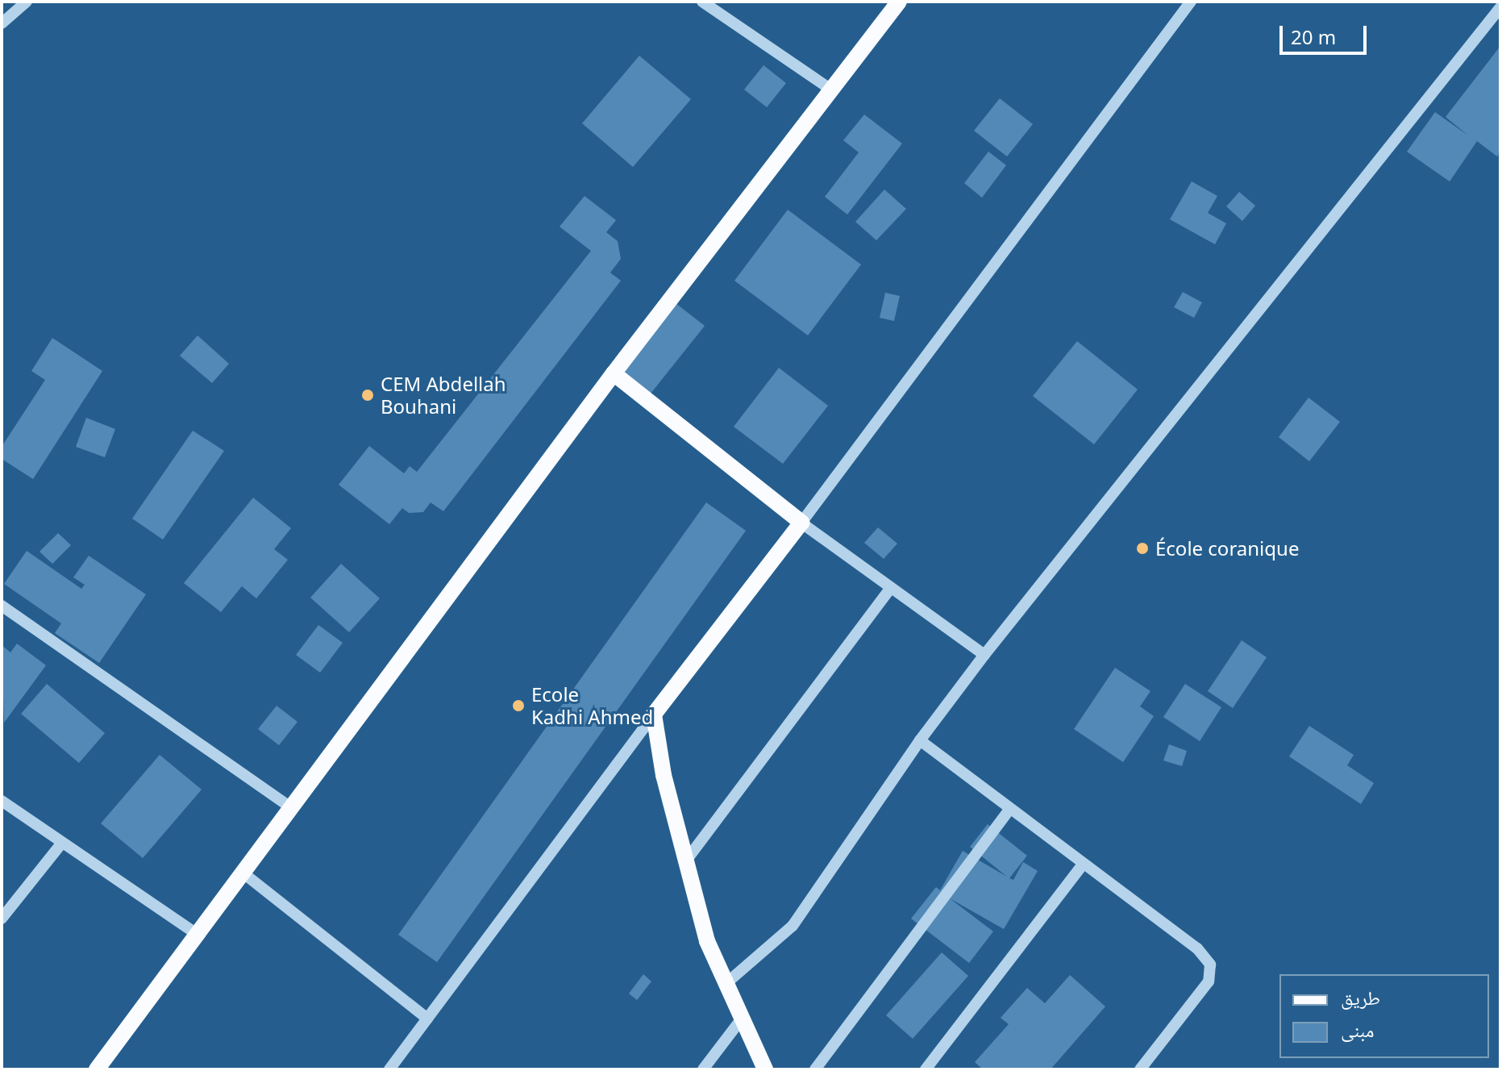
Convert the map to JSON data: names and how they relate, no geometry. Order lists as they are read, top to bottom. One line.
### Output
{"places":["CEM Abdellah Bouhani","École coranique","Ecole Kadhi Ahmed"],"legend":["طريق","مبنى"],"scale_bar":"20 m"}
